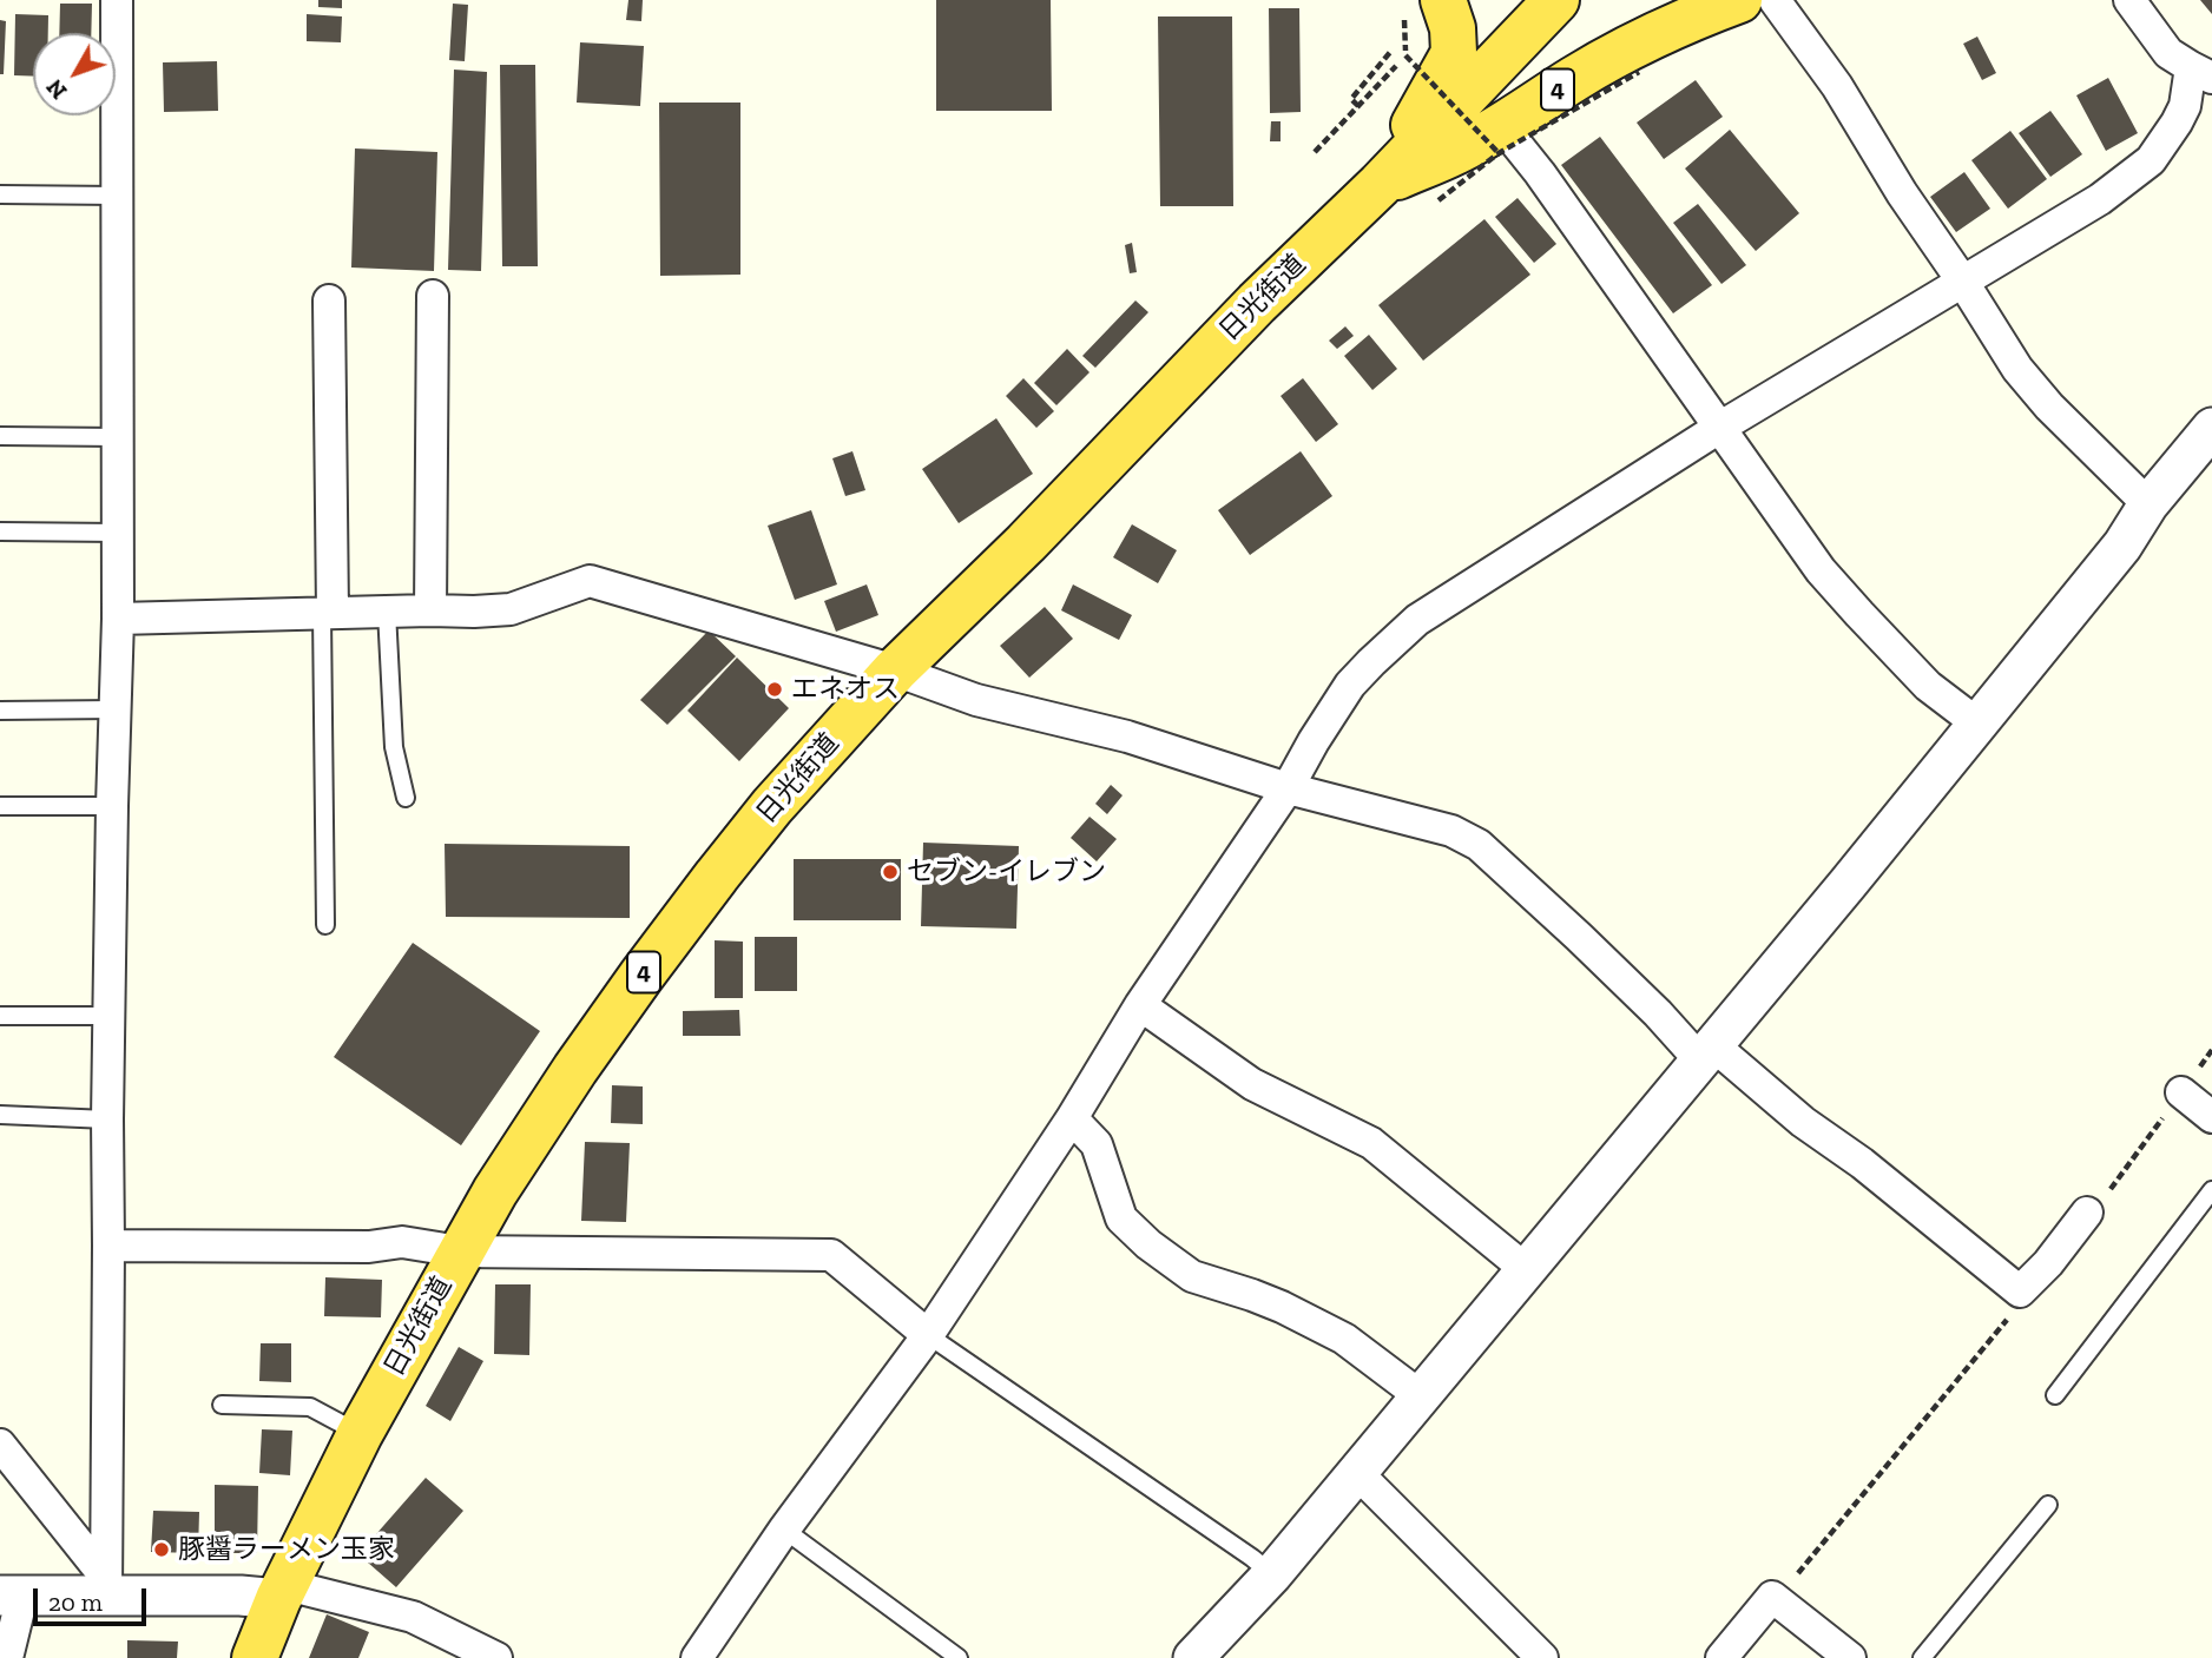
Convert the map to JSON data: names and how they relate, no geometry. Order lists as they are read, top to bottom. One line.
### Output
{"streets":{"highway":["4","日光街道"]},"crossings":[["4","日光街道"]],"places":["エネオス","セブン-イレブン","豚醤ラーメン玉家"],"scale_bar":"20 m","north":"bottom left"}
